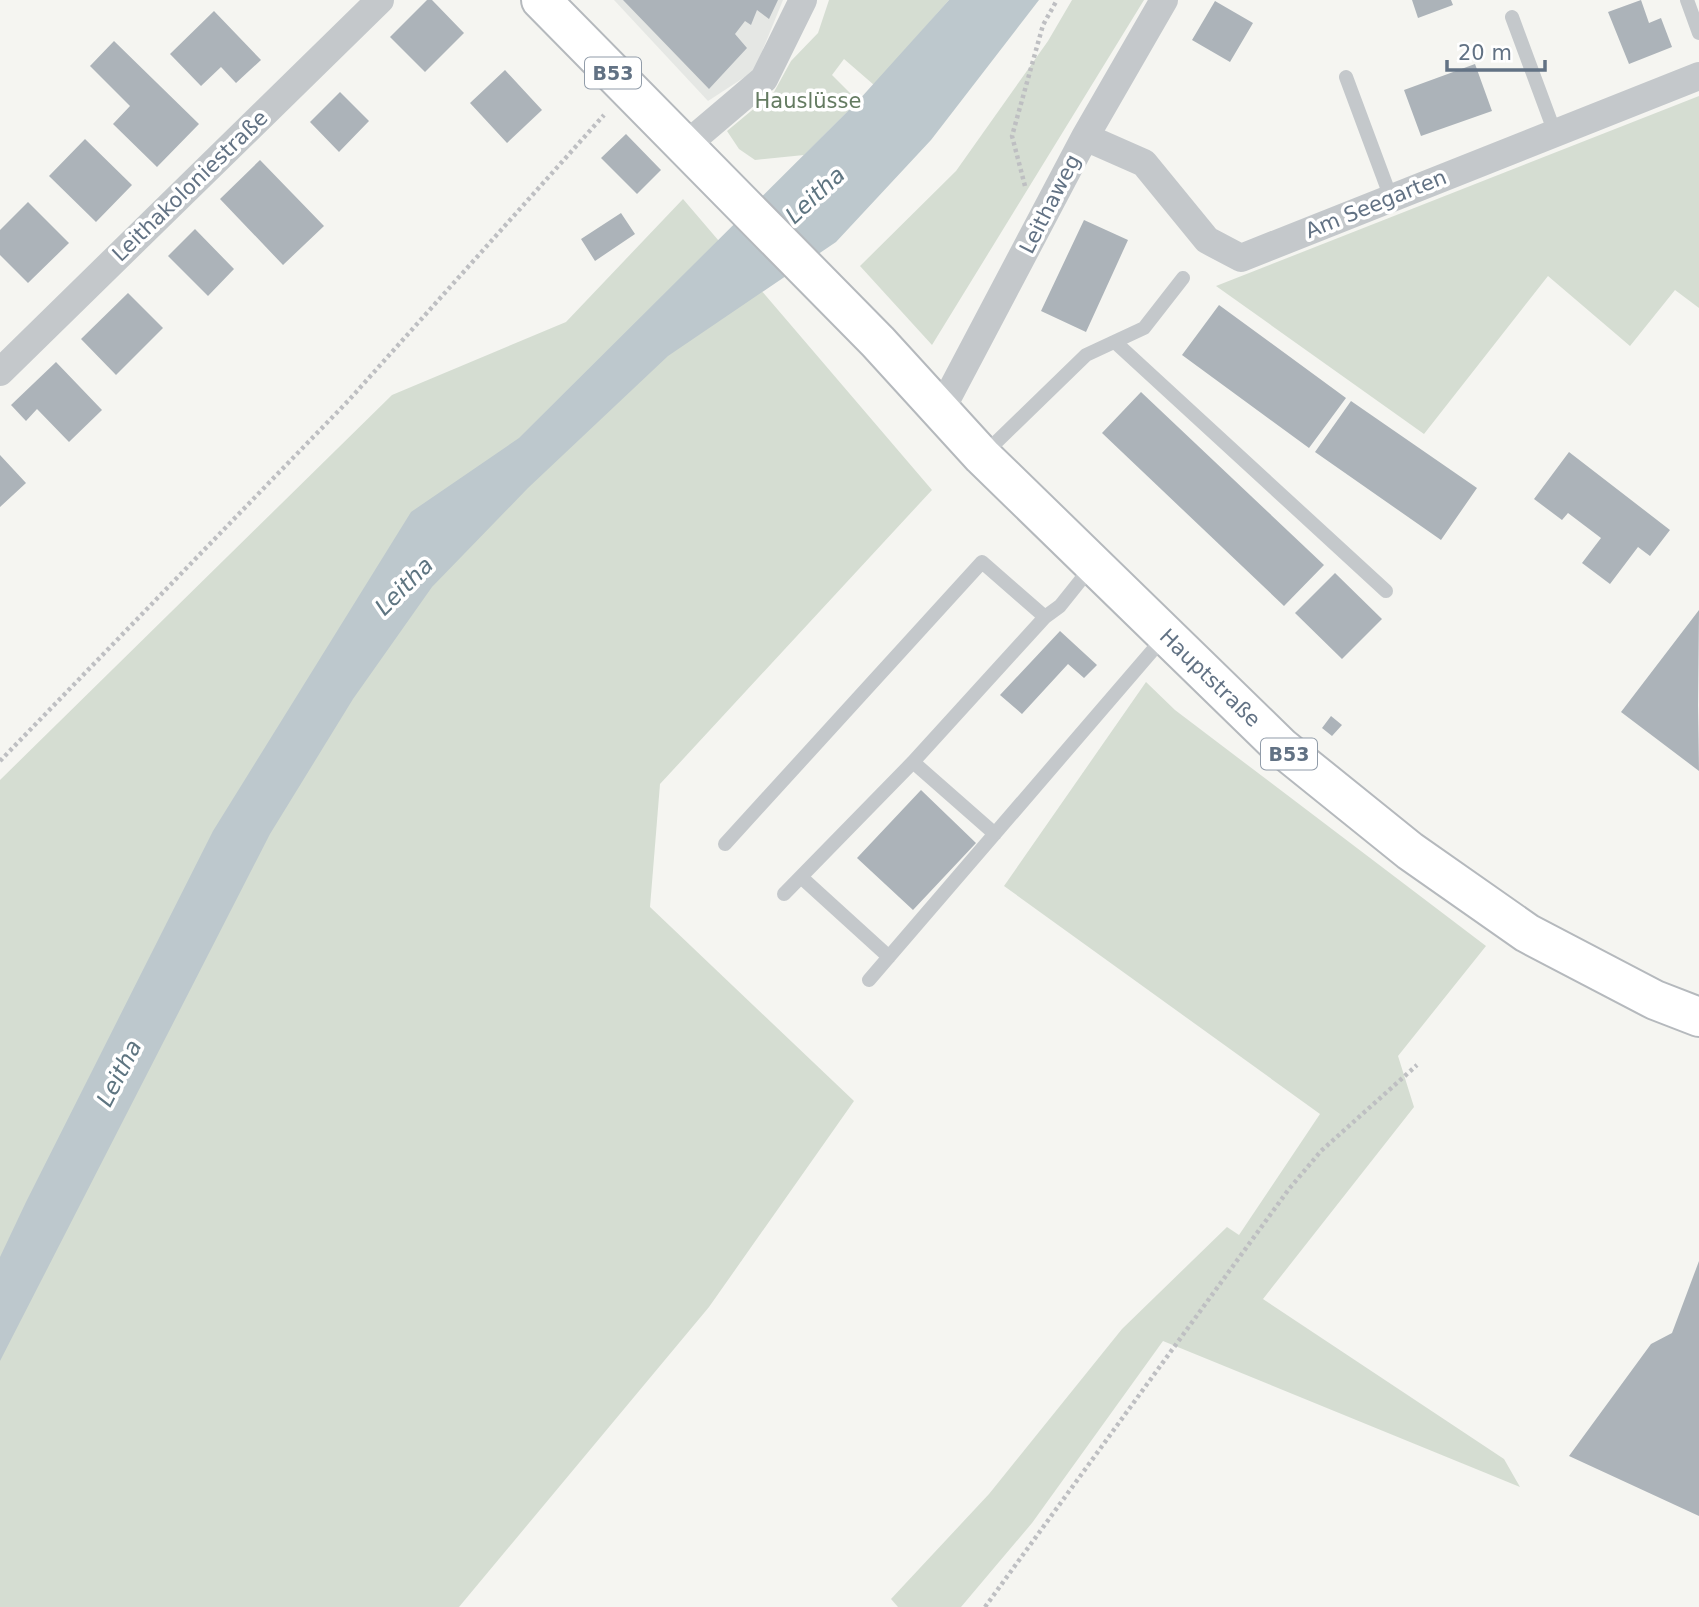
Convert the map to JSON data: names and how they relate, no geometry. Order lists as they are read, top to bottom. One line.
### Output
{"streets":{"main road":["B53","Hauptstraße"],"street":["Leithakoloniestraße","Leithaweg","Am Seegarten"]},"crossings":[["B53","Hauptstraße"],["Leithaweg","Am Seegarten"],["Leithaweg","Hauptstraße"]],"water":["Leitha"],"parks":["Hauslüsse"],"scale_bar":"20 m"}
